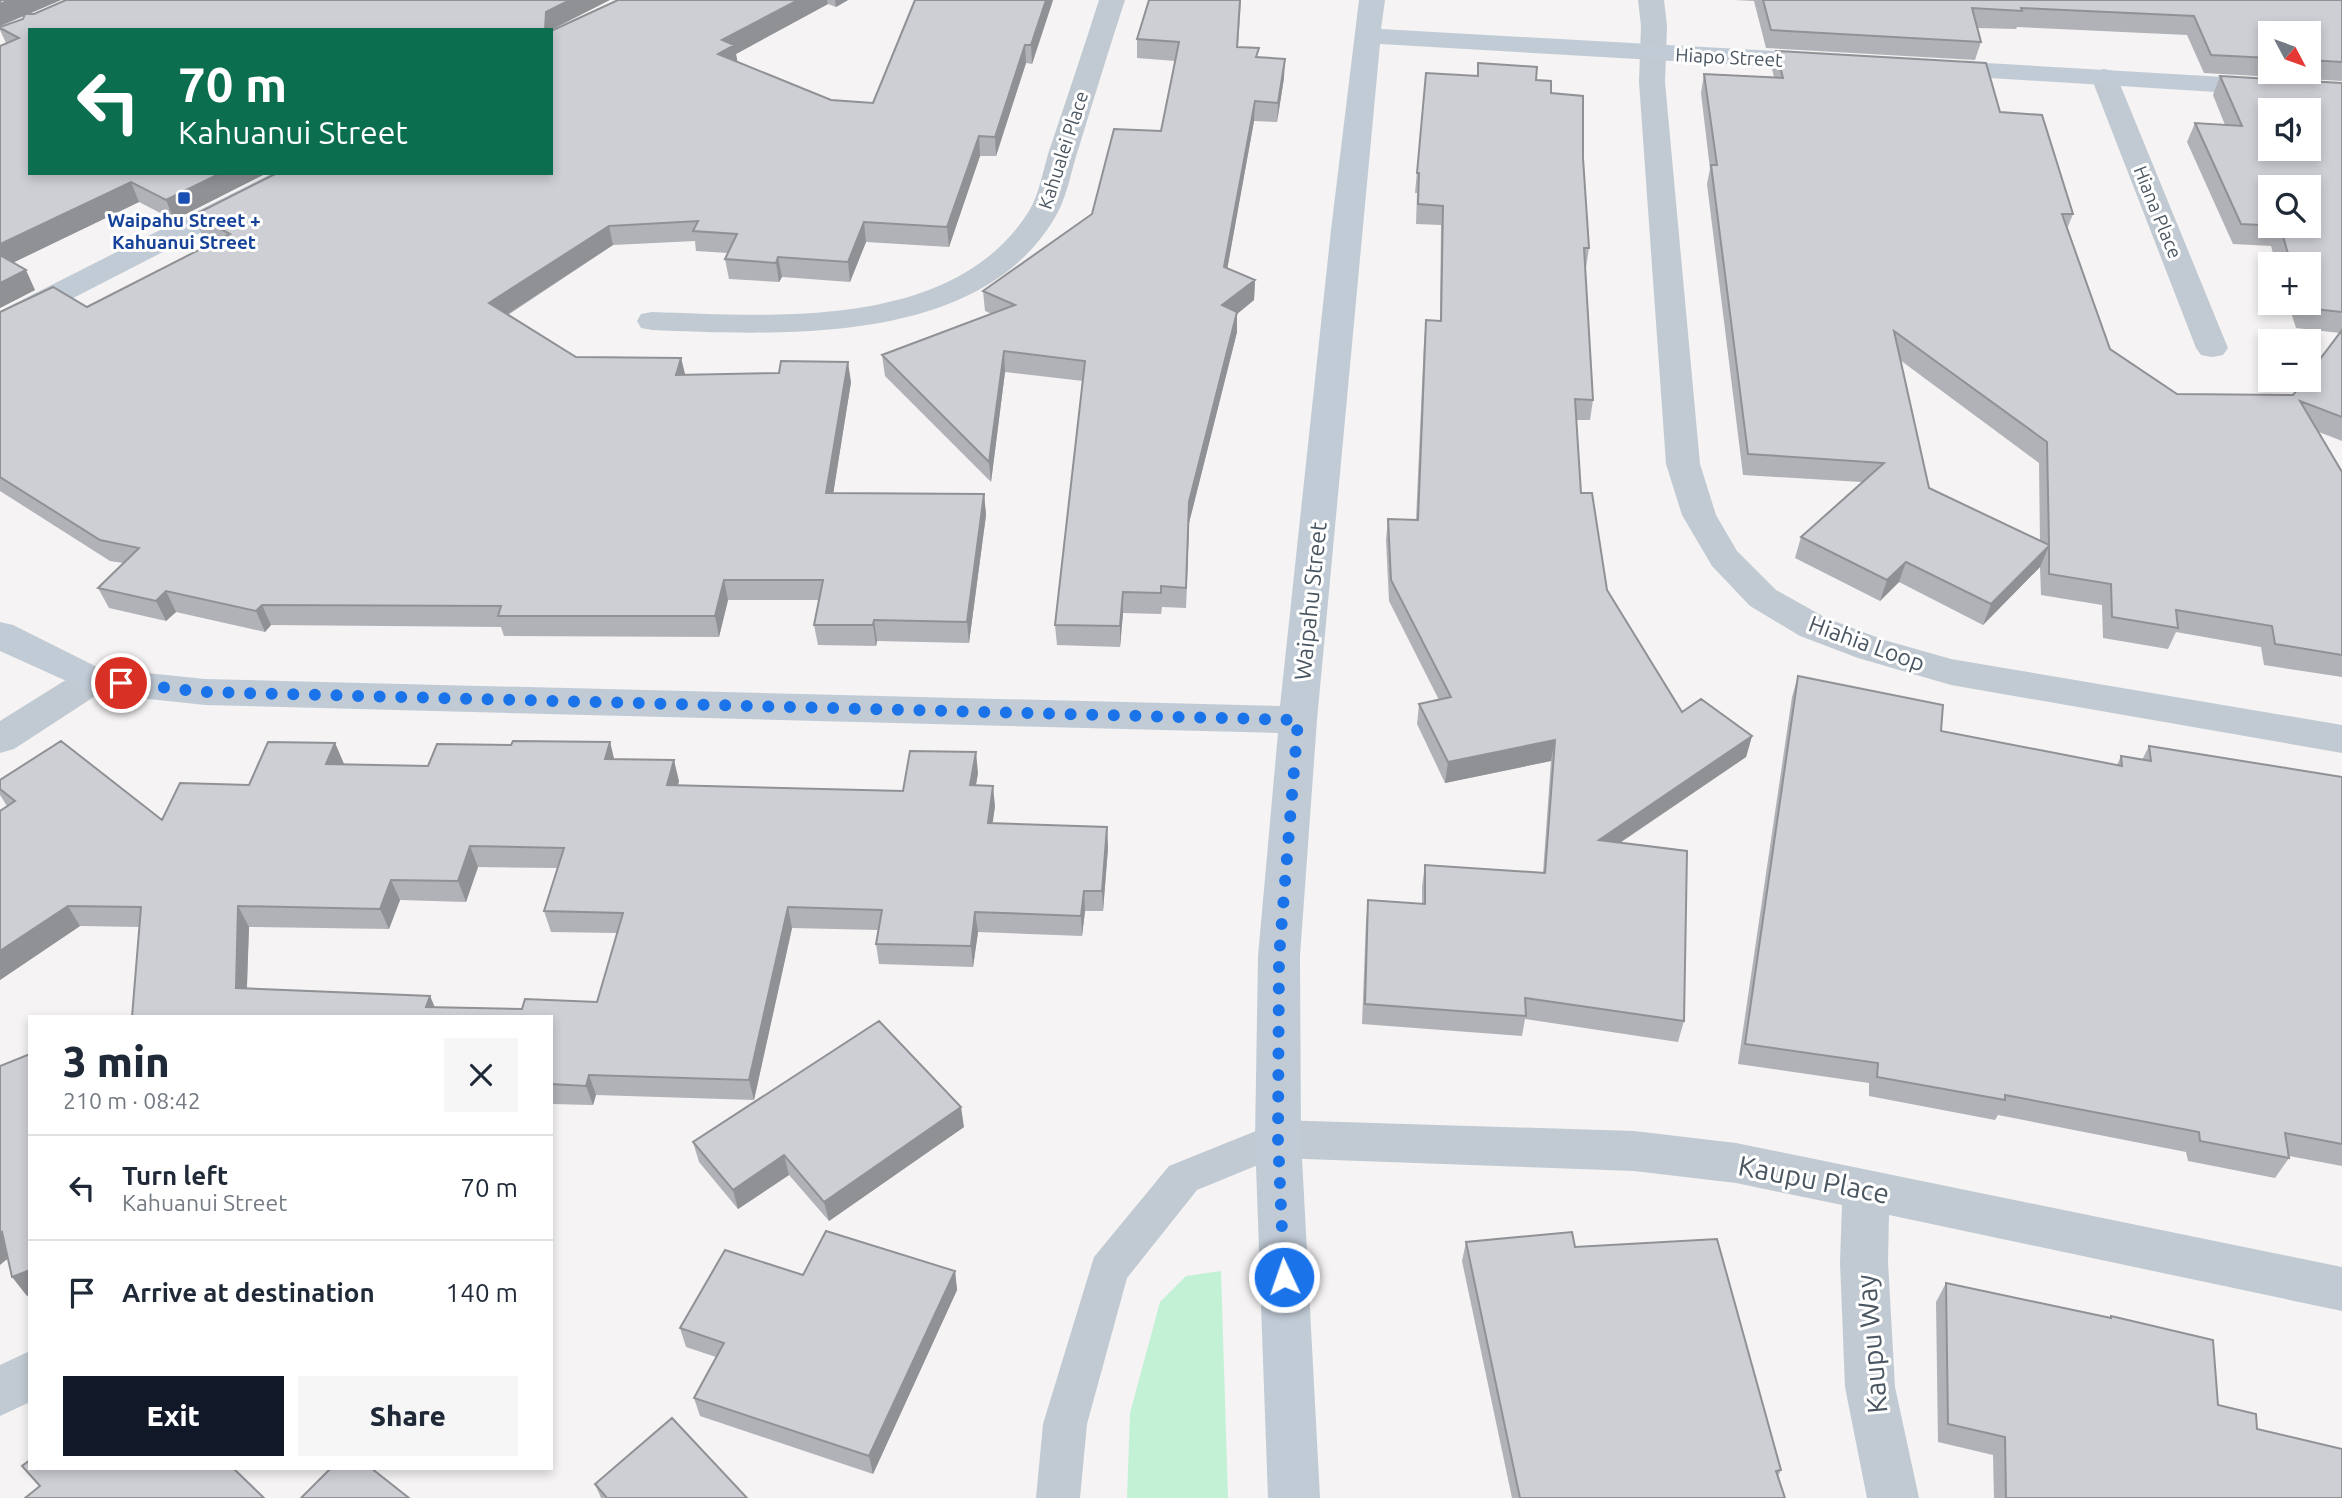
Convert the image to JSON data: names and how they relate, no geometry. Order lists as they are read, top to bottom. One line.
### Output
{"streets":{"street":["Hiapo Street","Kahualei Place","Hiana Place","Waipahu Street","Hiahia Loop","Kaupu Place","Kaupu Way"]},"crossings":[["Hiapo Street","Waipahu Street"],["Hiapo Street","Hiahia Loop"],["Waipahu Street","Kaupu Place"],["Kaupu Place","Kaupu Way"]],"places":{"transit":["Waipahu Street + Kahuanui Street"]},"north":"bottom right","page":{"map_buttons":["+","−"],"turn":["70 m","Kahuanui Street"],"heading":["3 min","210 m · 08:42"],"list":[{"name":"Turn left","note":"Kahuanui Street","value":"70 m"},{"name":"Arrive at destination","value":"140 m"}],"buttons":["Exit","Share"]}}
